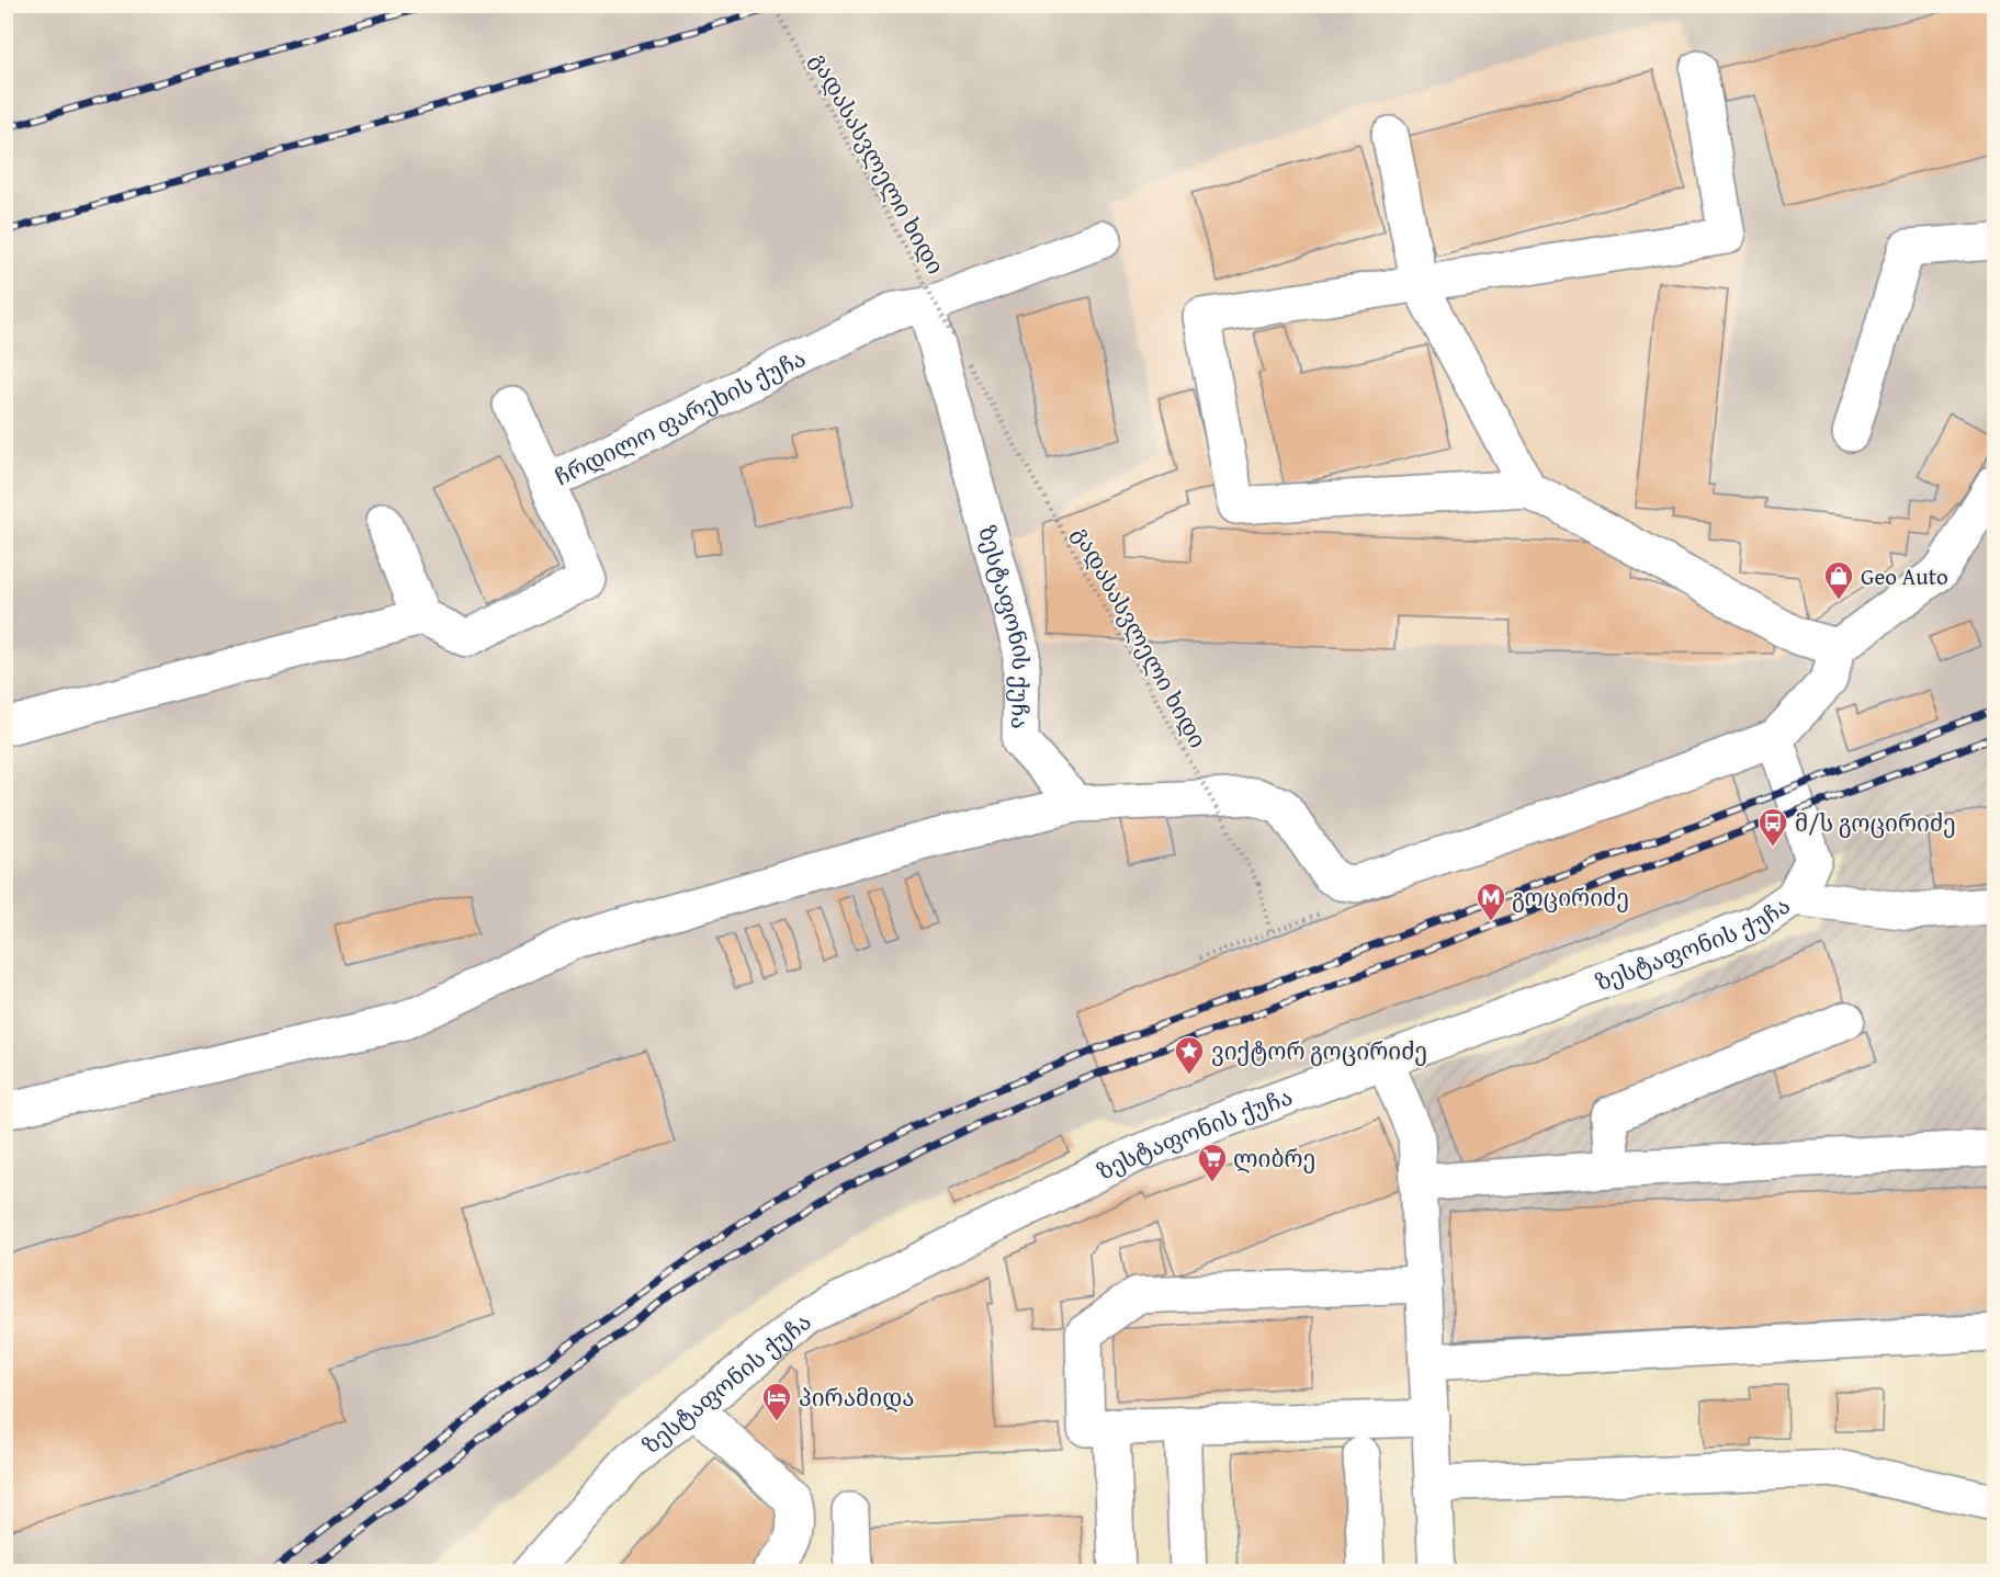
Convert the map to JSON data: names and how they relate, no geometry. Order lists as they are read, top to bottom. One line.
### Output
{"streets":{"street":["ჩრდილო ფარეხის ქუჩა","ზესტაფონის ქუჩა"],"path":["გადასასვლელი ხიდი"]},"crossings":[["ჩრდილო ფარეხის ქუჩა","ზესტაფონის ქუჩა"]],"places":{"shop":["Geo Auto"],"bus stop":["მ/ს გოცირიძე"],"metro station":["გოცირიძე"],"place":["ვიქტორ გოცირიძე"],"supermarket":["ლიბრე"],"hotel":["პირამიდა"]}}
